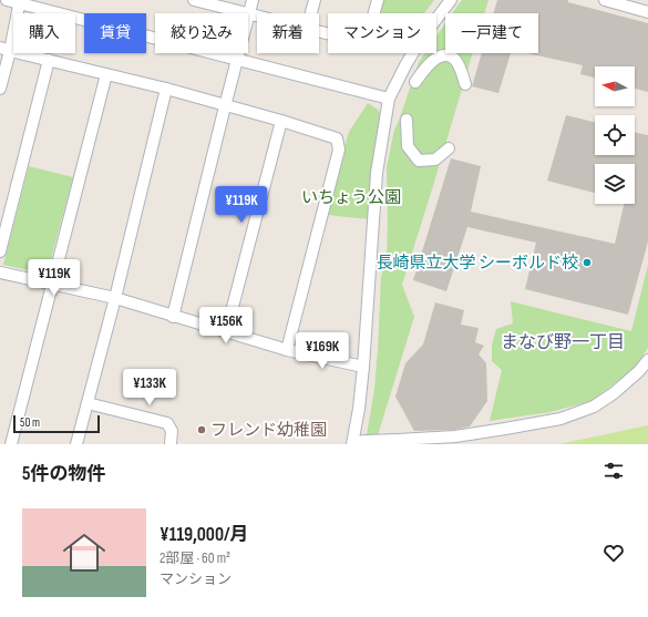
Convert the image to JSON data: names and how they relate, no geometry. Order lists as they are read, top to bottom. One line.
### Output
{"districts":["まなび野一丁目"],"parks":["いちょう公園"],"places":["長崎県立大学 シーボルド校","フレンド幼稚園"],"scale_bar":"50 m","north":"left","page":{"chip":["購入","賃貸","絞り込み","新着","マンション","一戸建て"],"price":["¥119K","¥119K","¥156K","¥169K","¥133K"],"scale":"50 m","heading":"5件の物件","list":[{"name":"¥119,000/月","note":"2部屋 · 60 m² · マンション"}]}}
